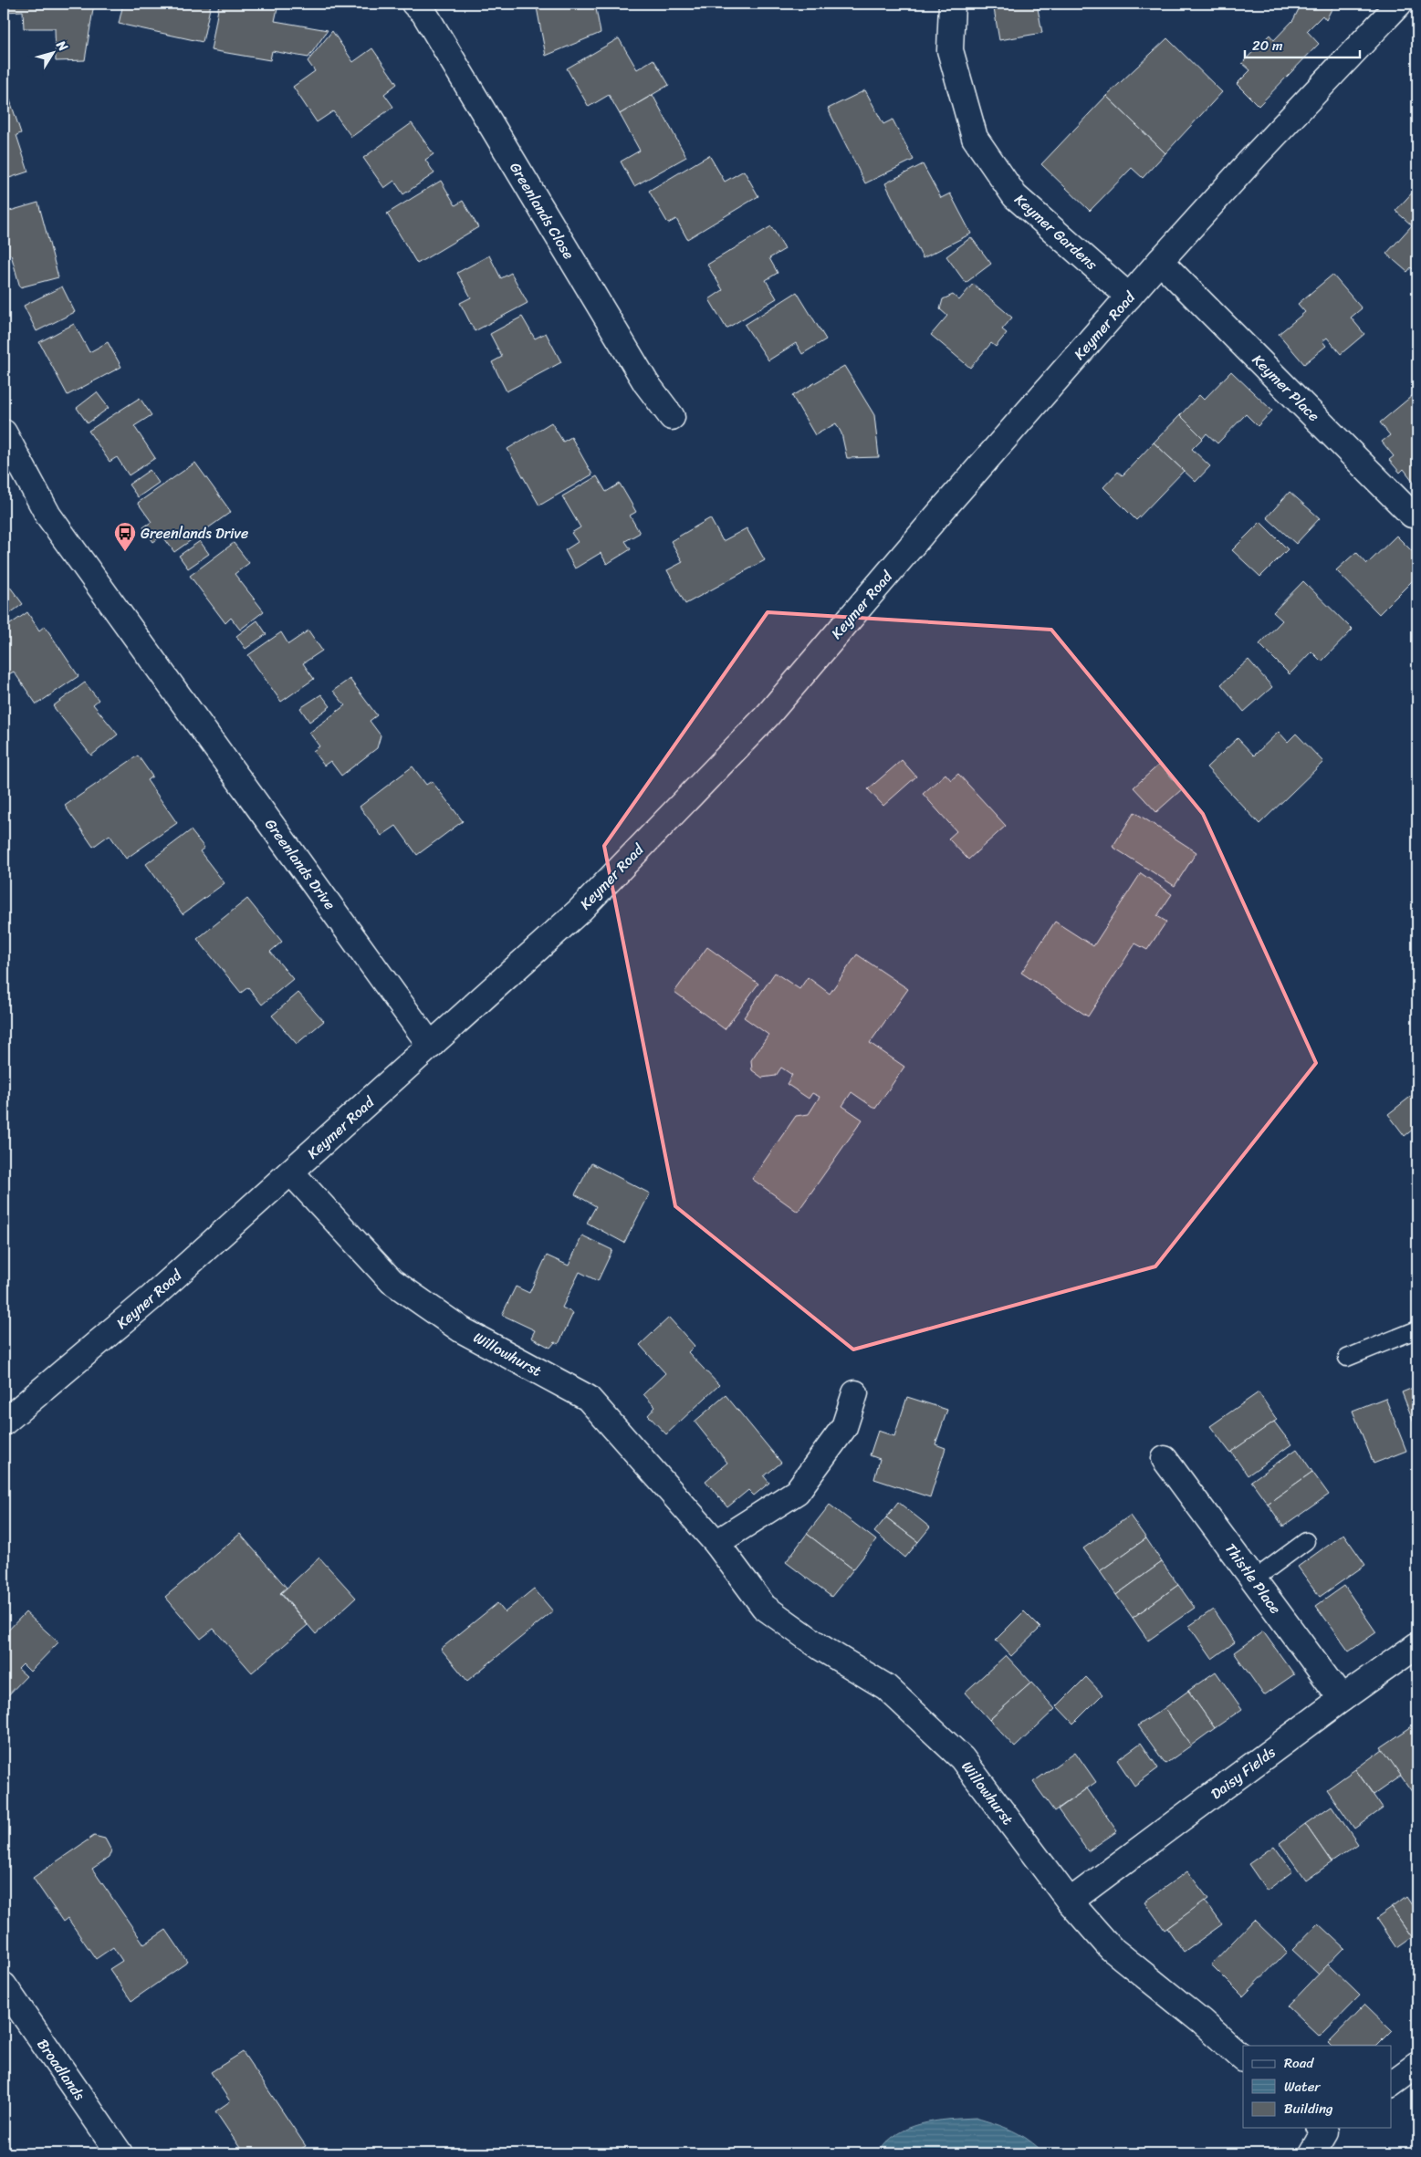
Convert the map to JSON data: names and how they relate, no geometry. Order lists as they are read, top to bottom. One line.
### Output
{"streets":{"street":["Greenlands Close","Keymer Gardens","Keymer Road","Keymer Place","Greenlands Drive","Keyner Road","Willowhurst","Thistle Place","Daisy Fields","Broadlands"]},"crossings":[["Keymer Gardens","Keymer Road"],["Keymer Road","Keymer Place"],["Keymer Road","Greenlands Drive"],["Keymer Road","Keyner Road"],["Keymer Road","Willowhurst"],["Keyner Road","Willowhurst"],["Willowhurst","Daisy Fields"],["Thistle Place","Daisy Fields"]],"places":{"bus stop":["Greenlands Drive"]},"legend":["Road","Water","Building"],"scale_bar":"20 m","north":"top right"}
